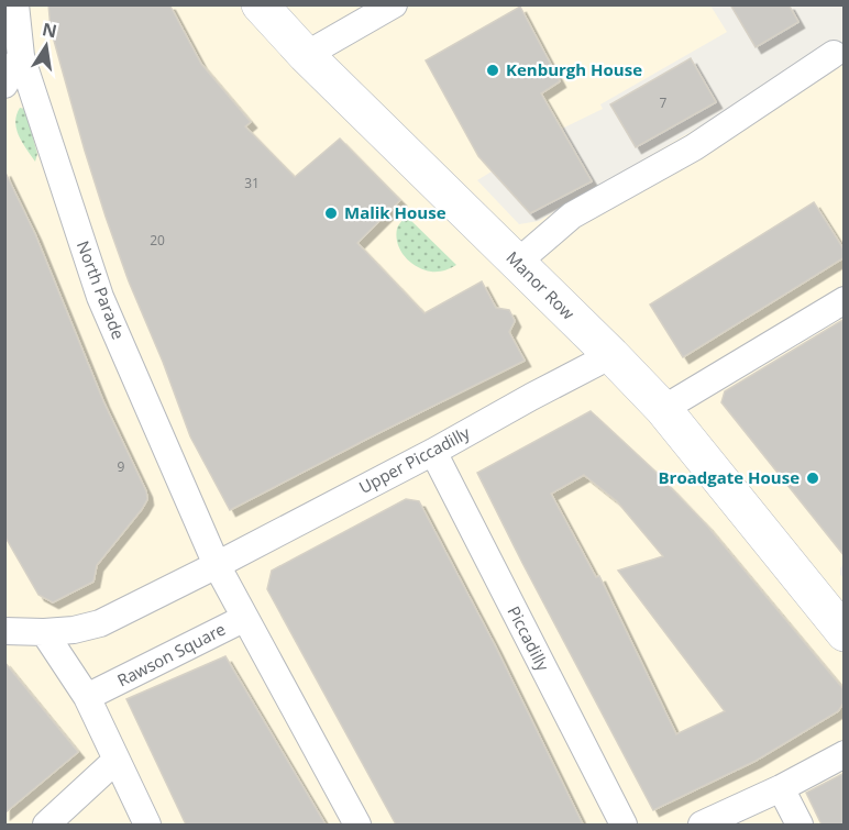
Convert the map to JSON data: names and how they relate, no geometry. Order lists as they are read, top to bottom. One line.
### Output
{"streets":{"street":["Manor Row","North Parade","Upper Piccadilly","Piccadilly","Rawson Square"]},"crossings":[["Manor Row","Upper Piccadilly"],["North Parade","Upper Piccadilly"],["North Parade","Rawson Square"],["Upper Piccadilly","Piccadilly"],["Upper Piccadilly","Rawson Square"]],"places":["Kenburgh House","Malik House","Broadgate House"],"house_numbers":["7","31","20","9"],"north":"top"}
